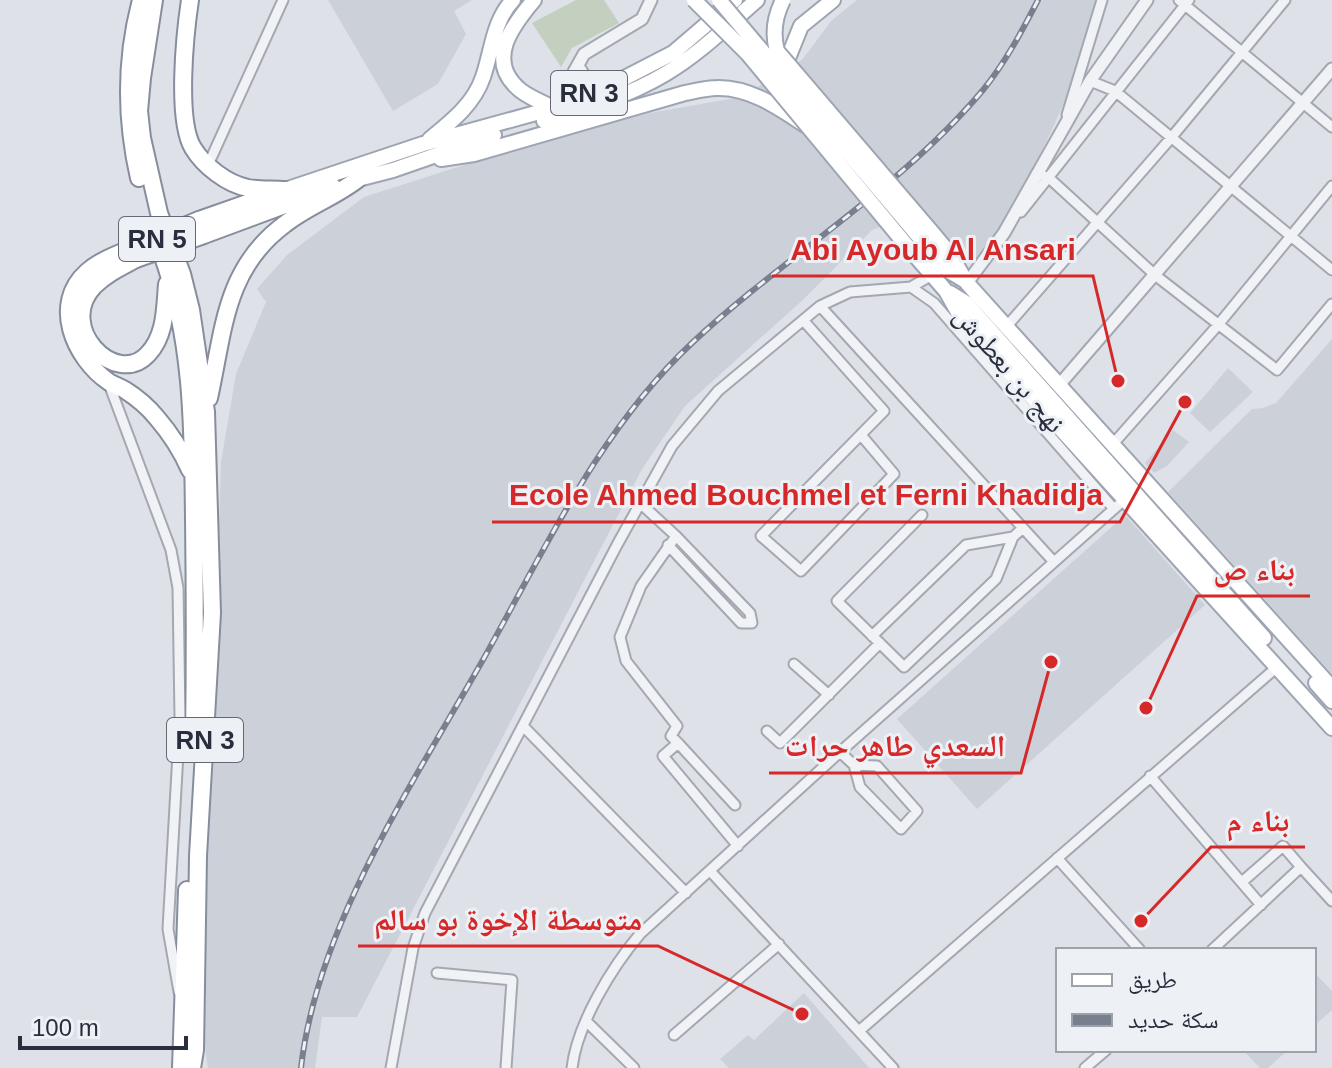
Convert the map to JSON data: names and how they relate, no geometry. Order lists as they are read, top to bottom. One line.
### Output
{"streets":{"highway":["RN 3","RN 5"],"main road":["نهج بن بعطوش"]},"crossings":[["RN 3","RN 5"]],"places":["Abi Ayoub Al Ansari","Ecole Ahmed Bouchmel et Ferni Khadidja","السعدي طاهر حرات","بناء ص","بناء م","متوسطة الإخوة بو سالم"],"legend":["طريق","سكة حديد"],"scale_bar":"100 m"}
